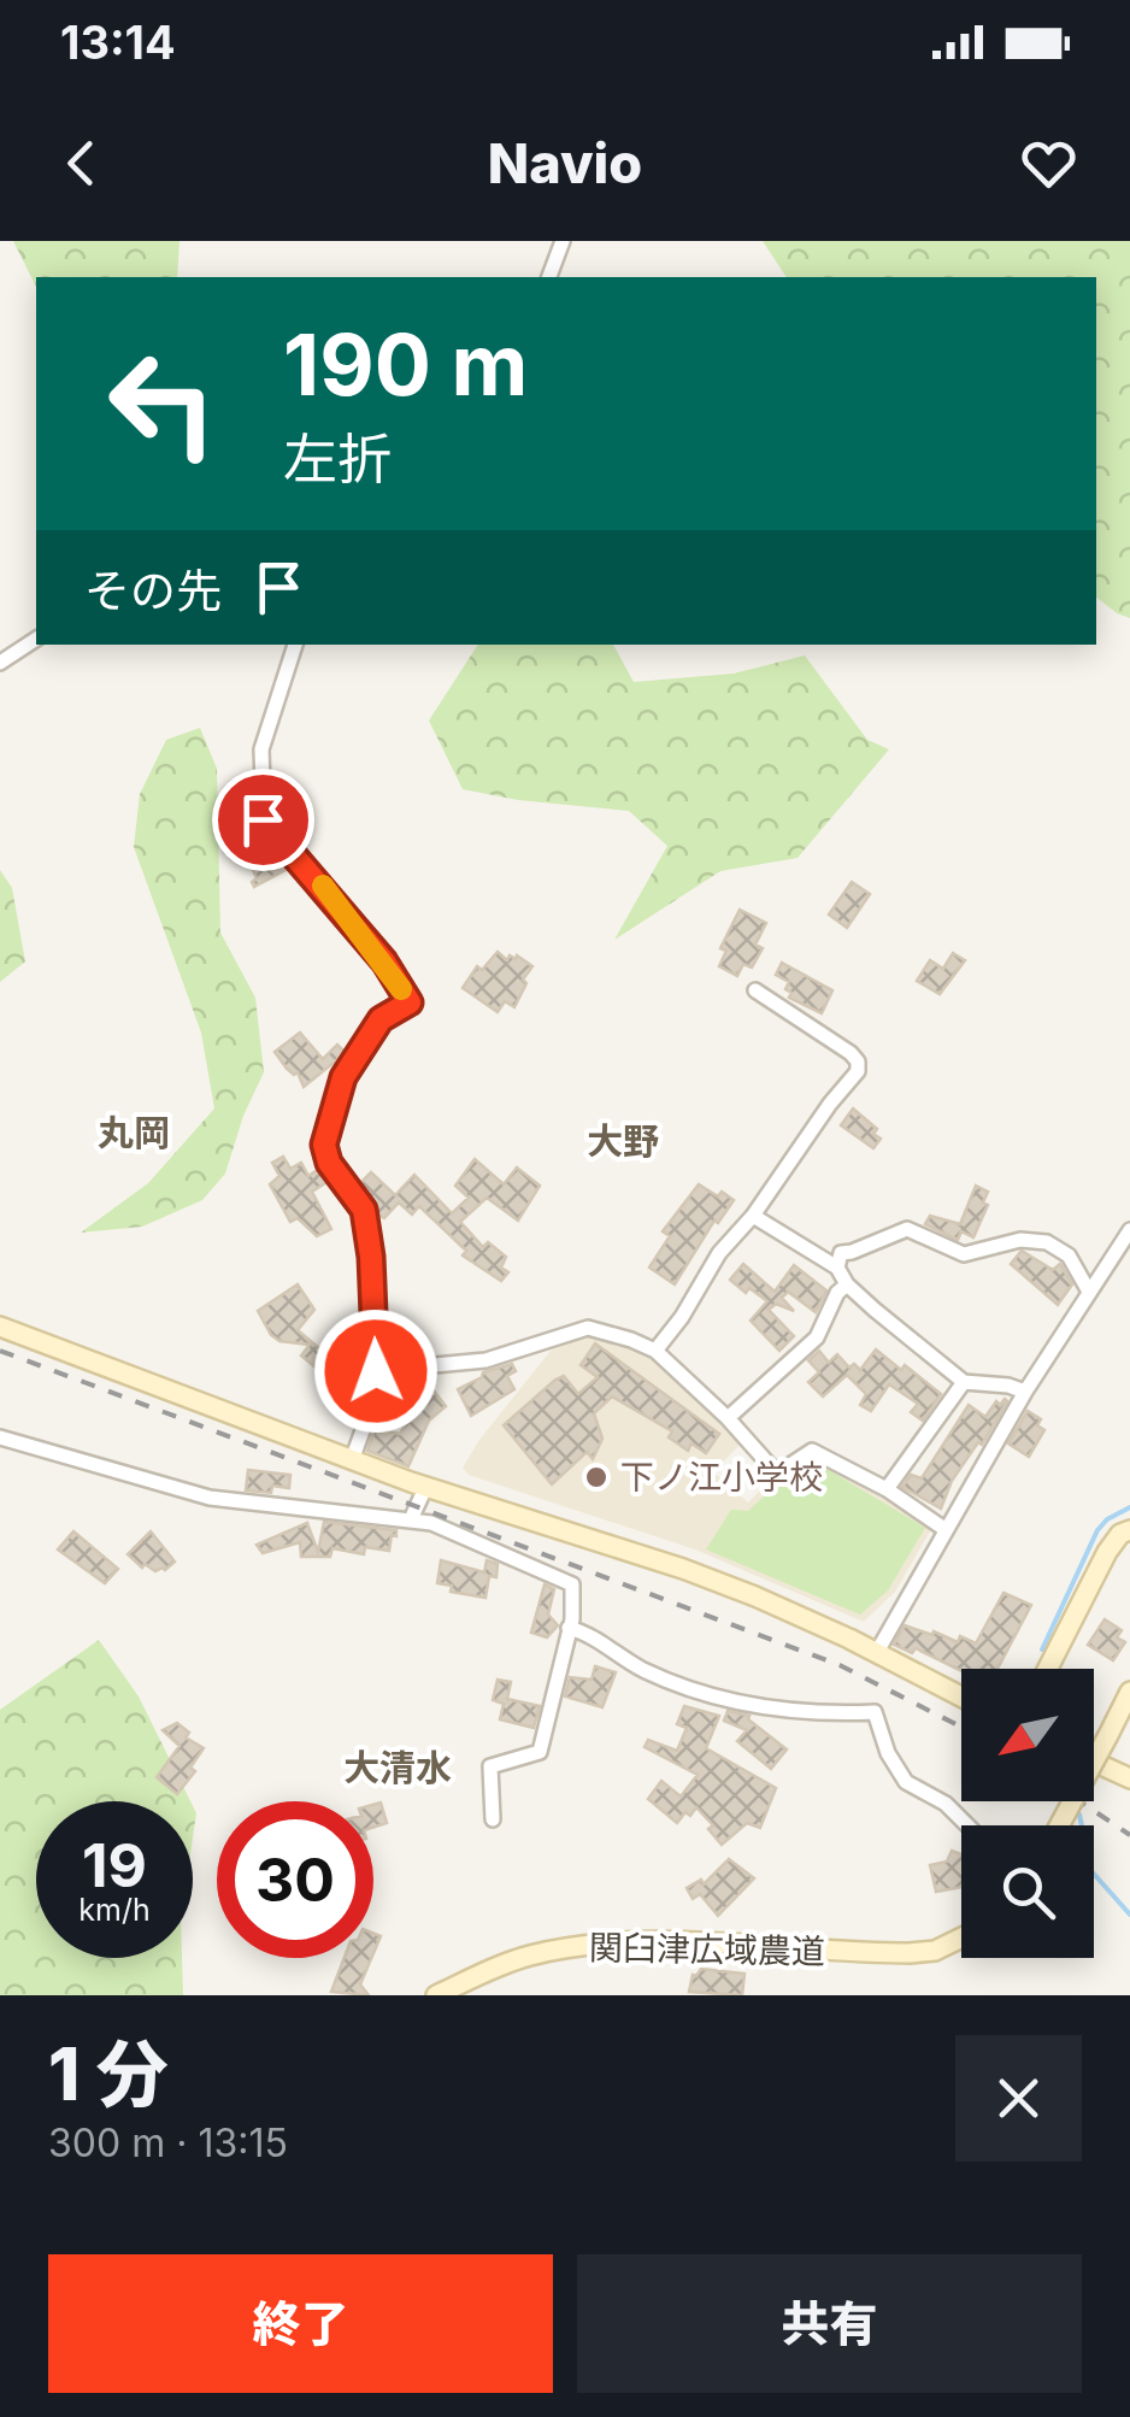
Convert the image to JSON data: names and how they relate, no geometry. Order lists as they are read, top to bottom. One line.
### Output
{"streets":{"street":["関臼津広域農道"]},"districts":["丸岡","大野","大清水"],"places":["下ノ江小学校"],"north":"bottom left","page":{"status":"13:14","header":"Navio","turn":["190 m","左折"],"then":"その先","speed":"19 km/h","limit":"30","heading":["1 分","300 m · 13:15"],"buttons":["終了","共有"]}}
